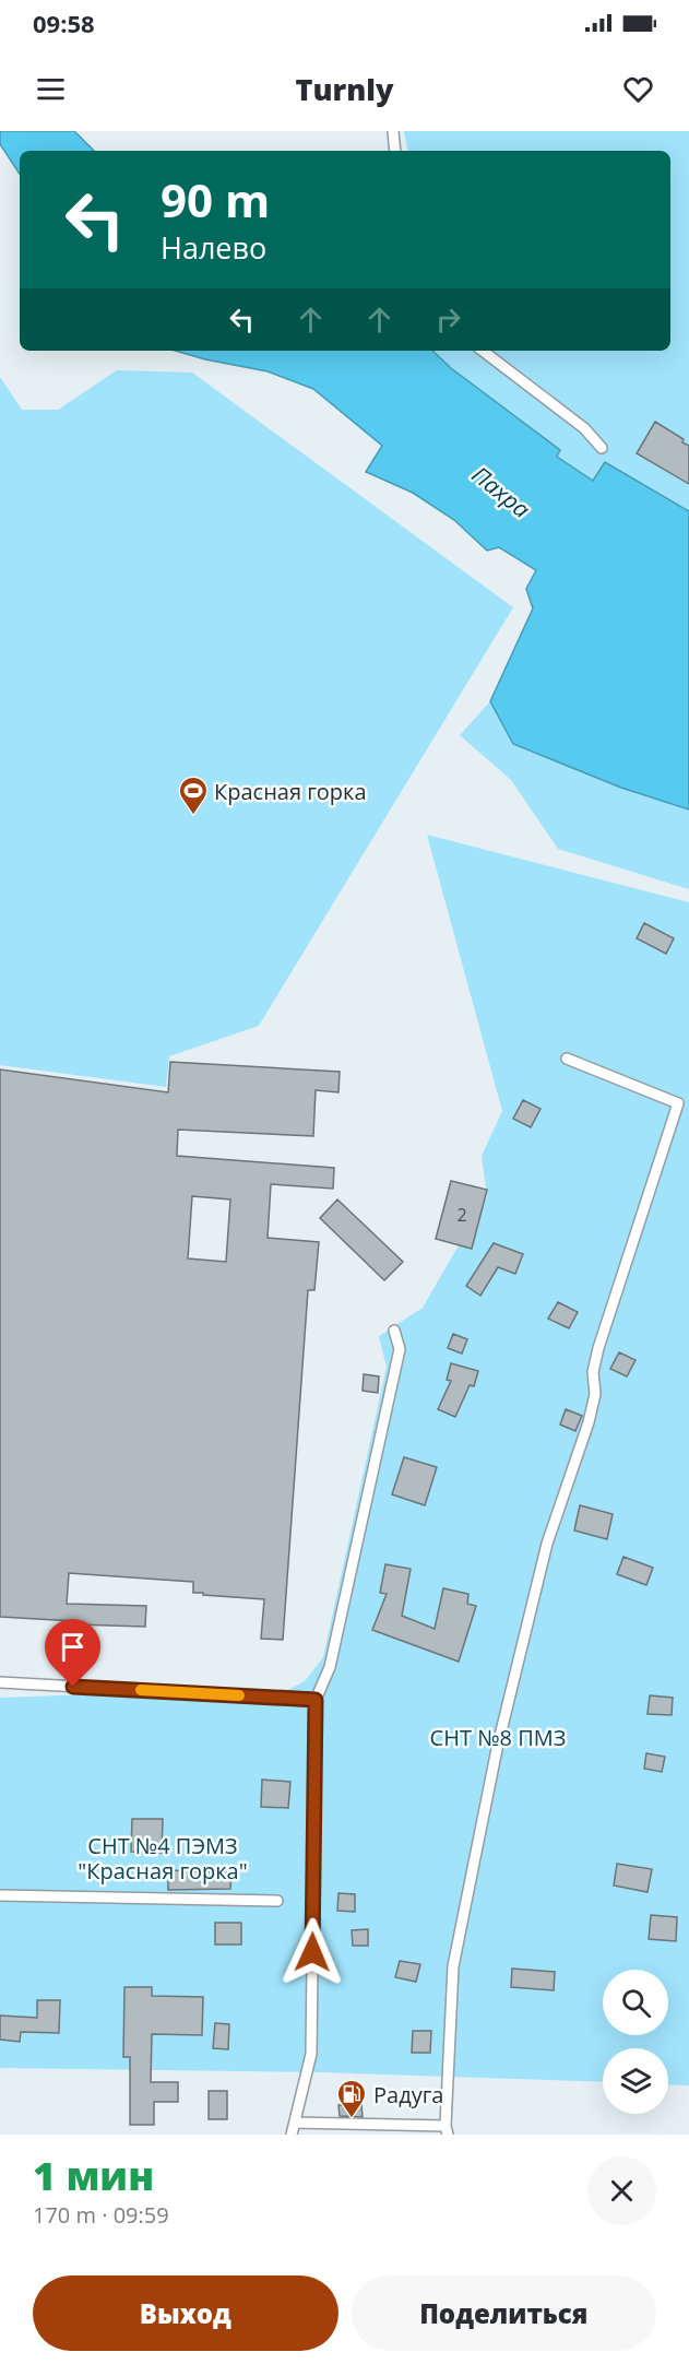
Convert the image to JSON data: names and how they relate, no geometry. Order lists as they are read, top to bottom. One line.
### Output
{"water":["Пахра"],"parks":["СНТ №8 ПМЗ","СНТ №4 ПЭМЗ \"Красная горка\""],"places":{"sports":["Красная горка"],"fuel station":["Радуга"]},"house_numbers":["2"],"page":{"status":"09:58","header":"Turnly","turn":["90 m","Налево"],"heading":["1 мин","170 m · 09:59"],"buttons":["Выход","Поделиться"]}}
